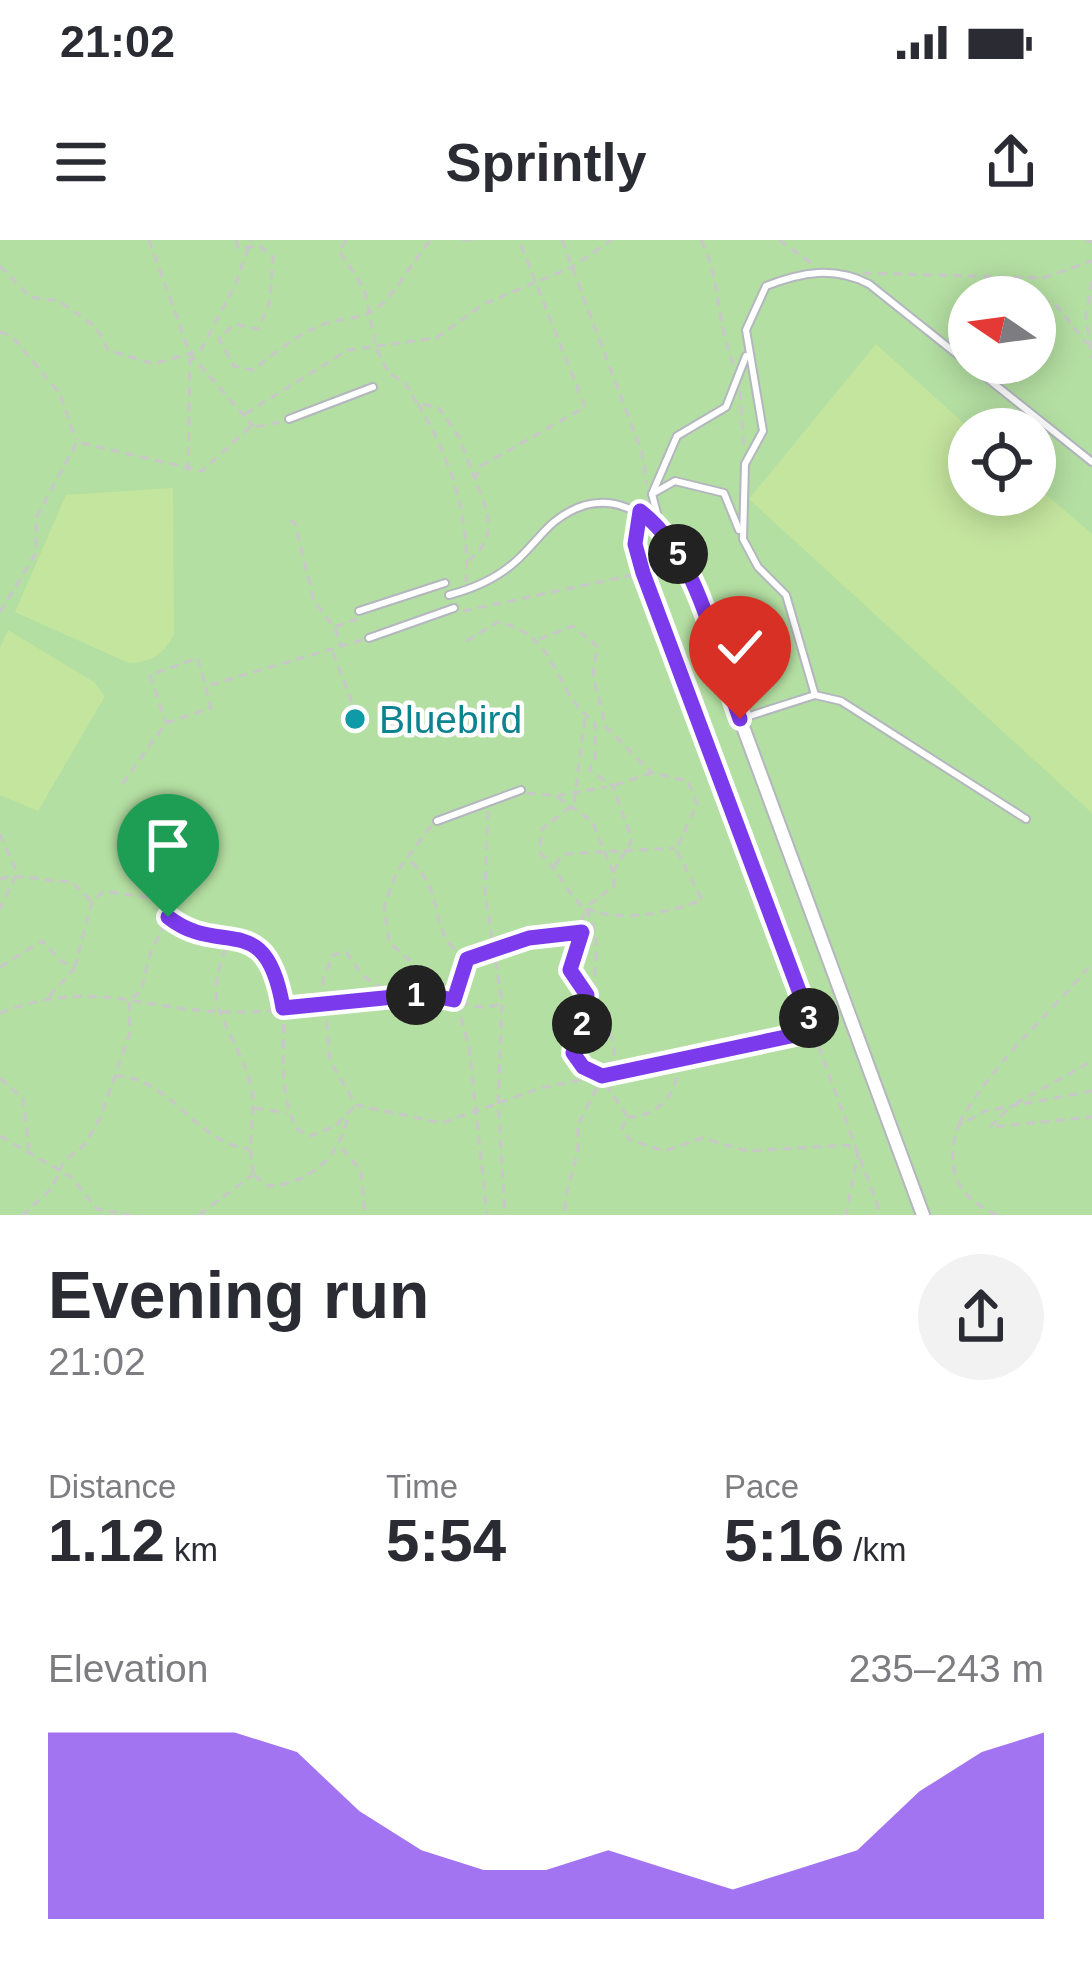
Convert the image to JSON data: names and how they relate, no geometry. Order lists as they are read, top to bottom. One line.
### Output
{"places":["Bluebird"],"north":"left","page":{"status":"21:02","header":"Sprintly","pins":["5","1","3","2"],"heading":["Evening run","21:02"],"stats":[["Distance","1.12 km"],["Time","5:54"],["Pace","5:16 /km"]],"chart":["Elevation","235–243 m"]}}
